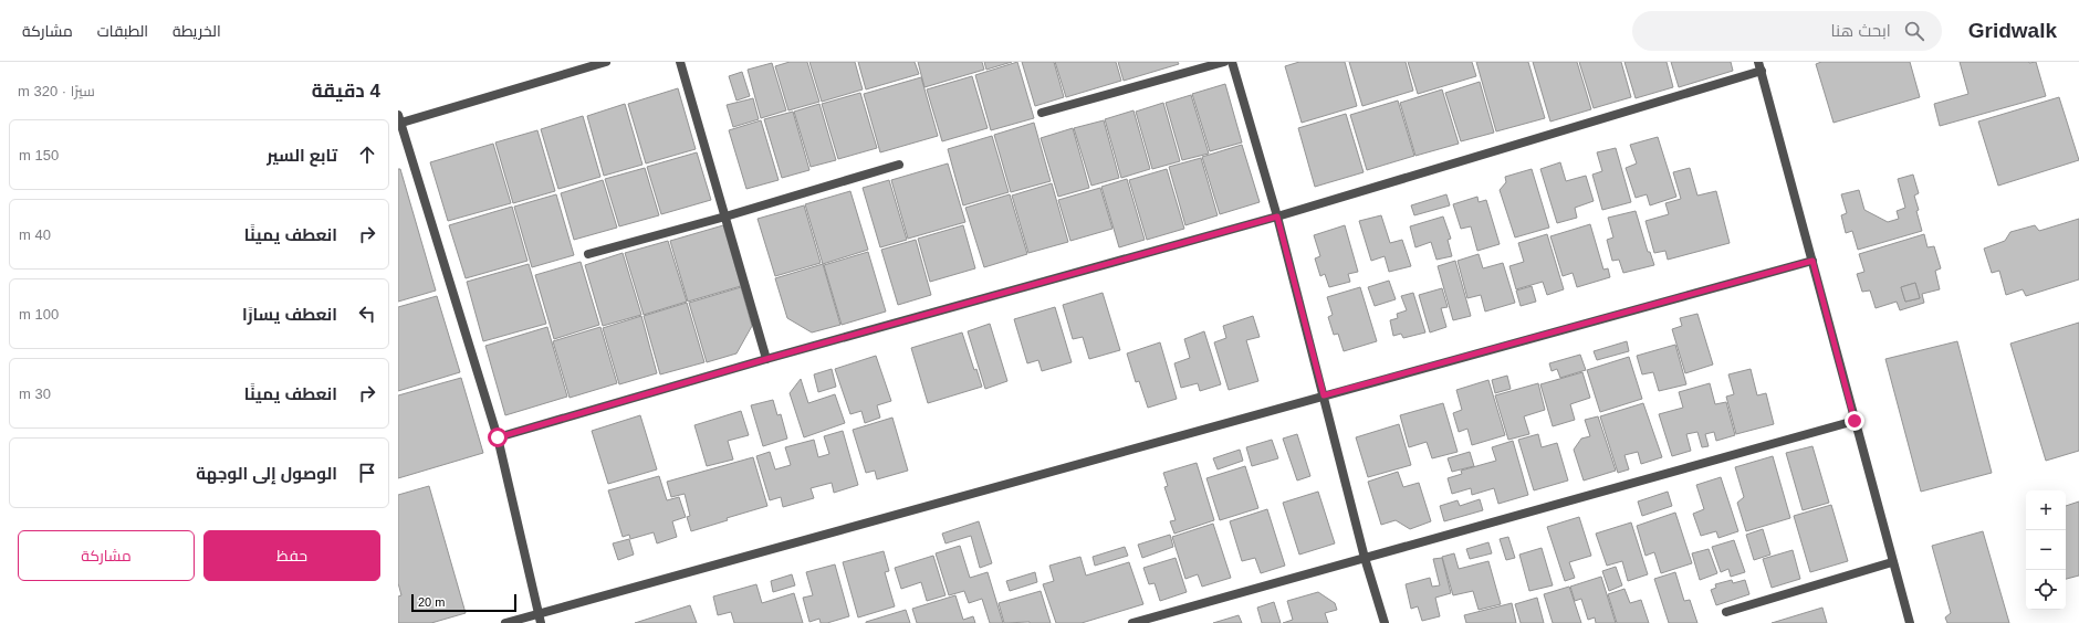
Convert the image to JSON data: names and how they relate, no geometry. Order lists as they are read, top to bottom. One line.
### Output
{"scale_bar":"20 m","page":{"header":"Gridwalk","search":"ابحث هنا","nav":["الخريطة","الطبقات","مشاركة"],"heading":["4 دقيقة","سيرًا · 320 m"],"list":[["تابع السير","150 m"],["انعطف يمينًا","40 m"],["انعطف يسارًا","100 m"],["انعطف يمينًا","30 m"],"الوصول إلى الوجهة"],"map_buttons":["+","−"],"buttons":["حفظ","مشاركة"],"scale":"20 m"}}
